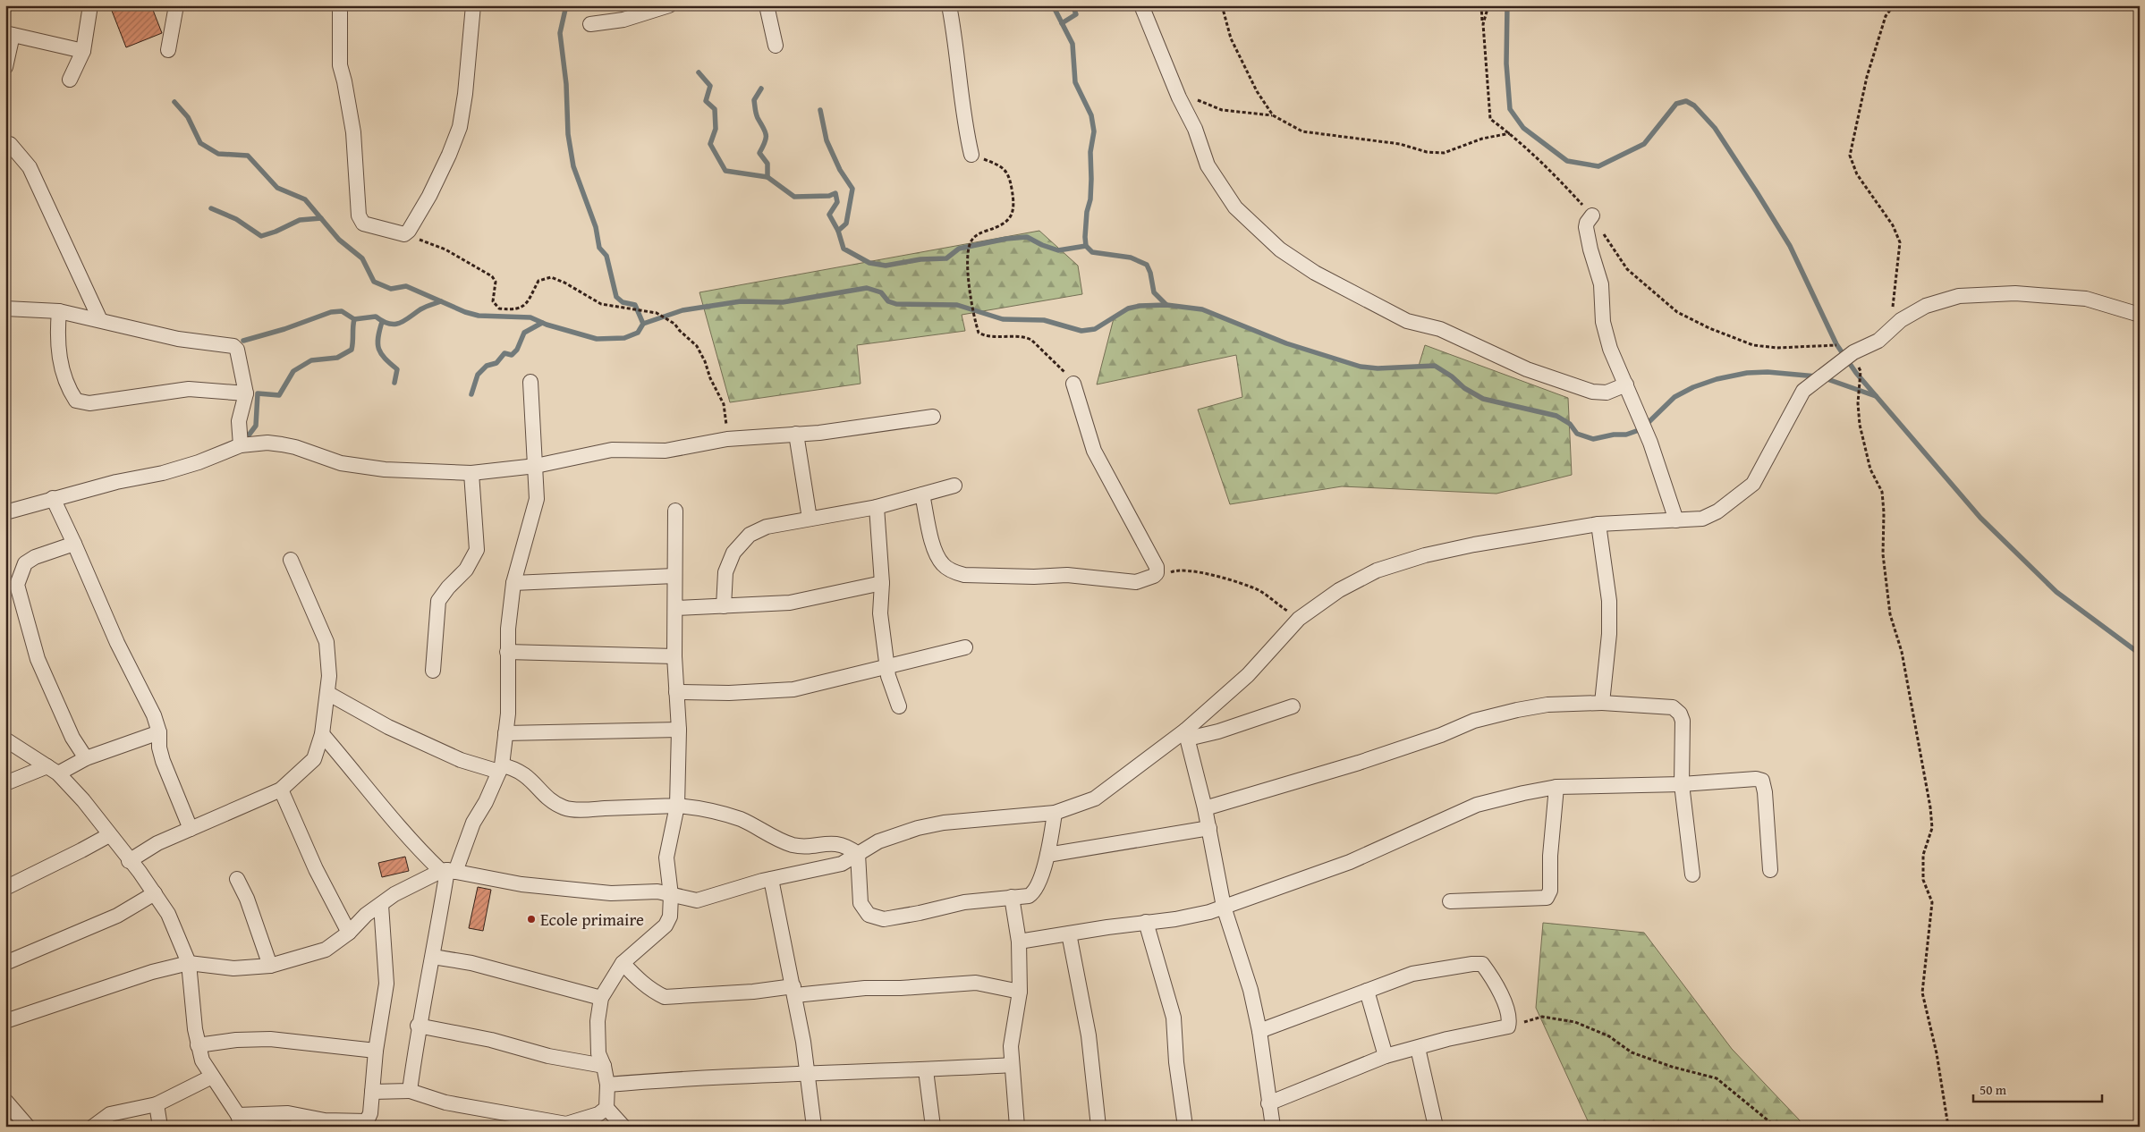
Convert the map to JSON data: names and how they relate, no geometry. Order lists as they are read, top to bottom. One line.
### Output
{"places":["Ecole primaire"],"scale_bar":"50 m"}
